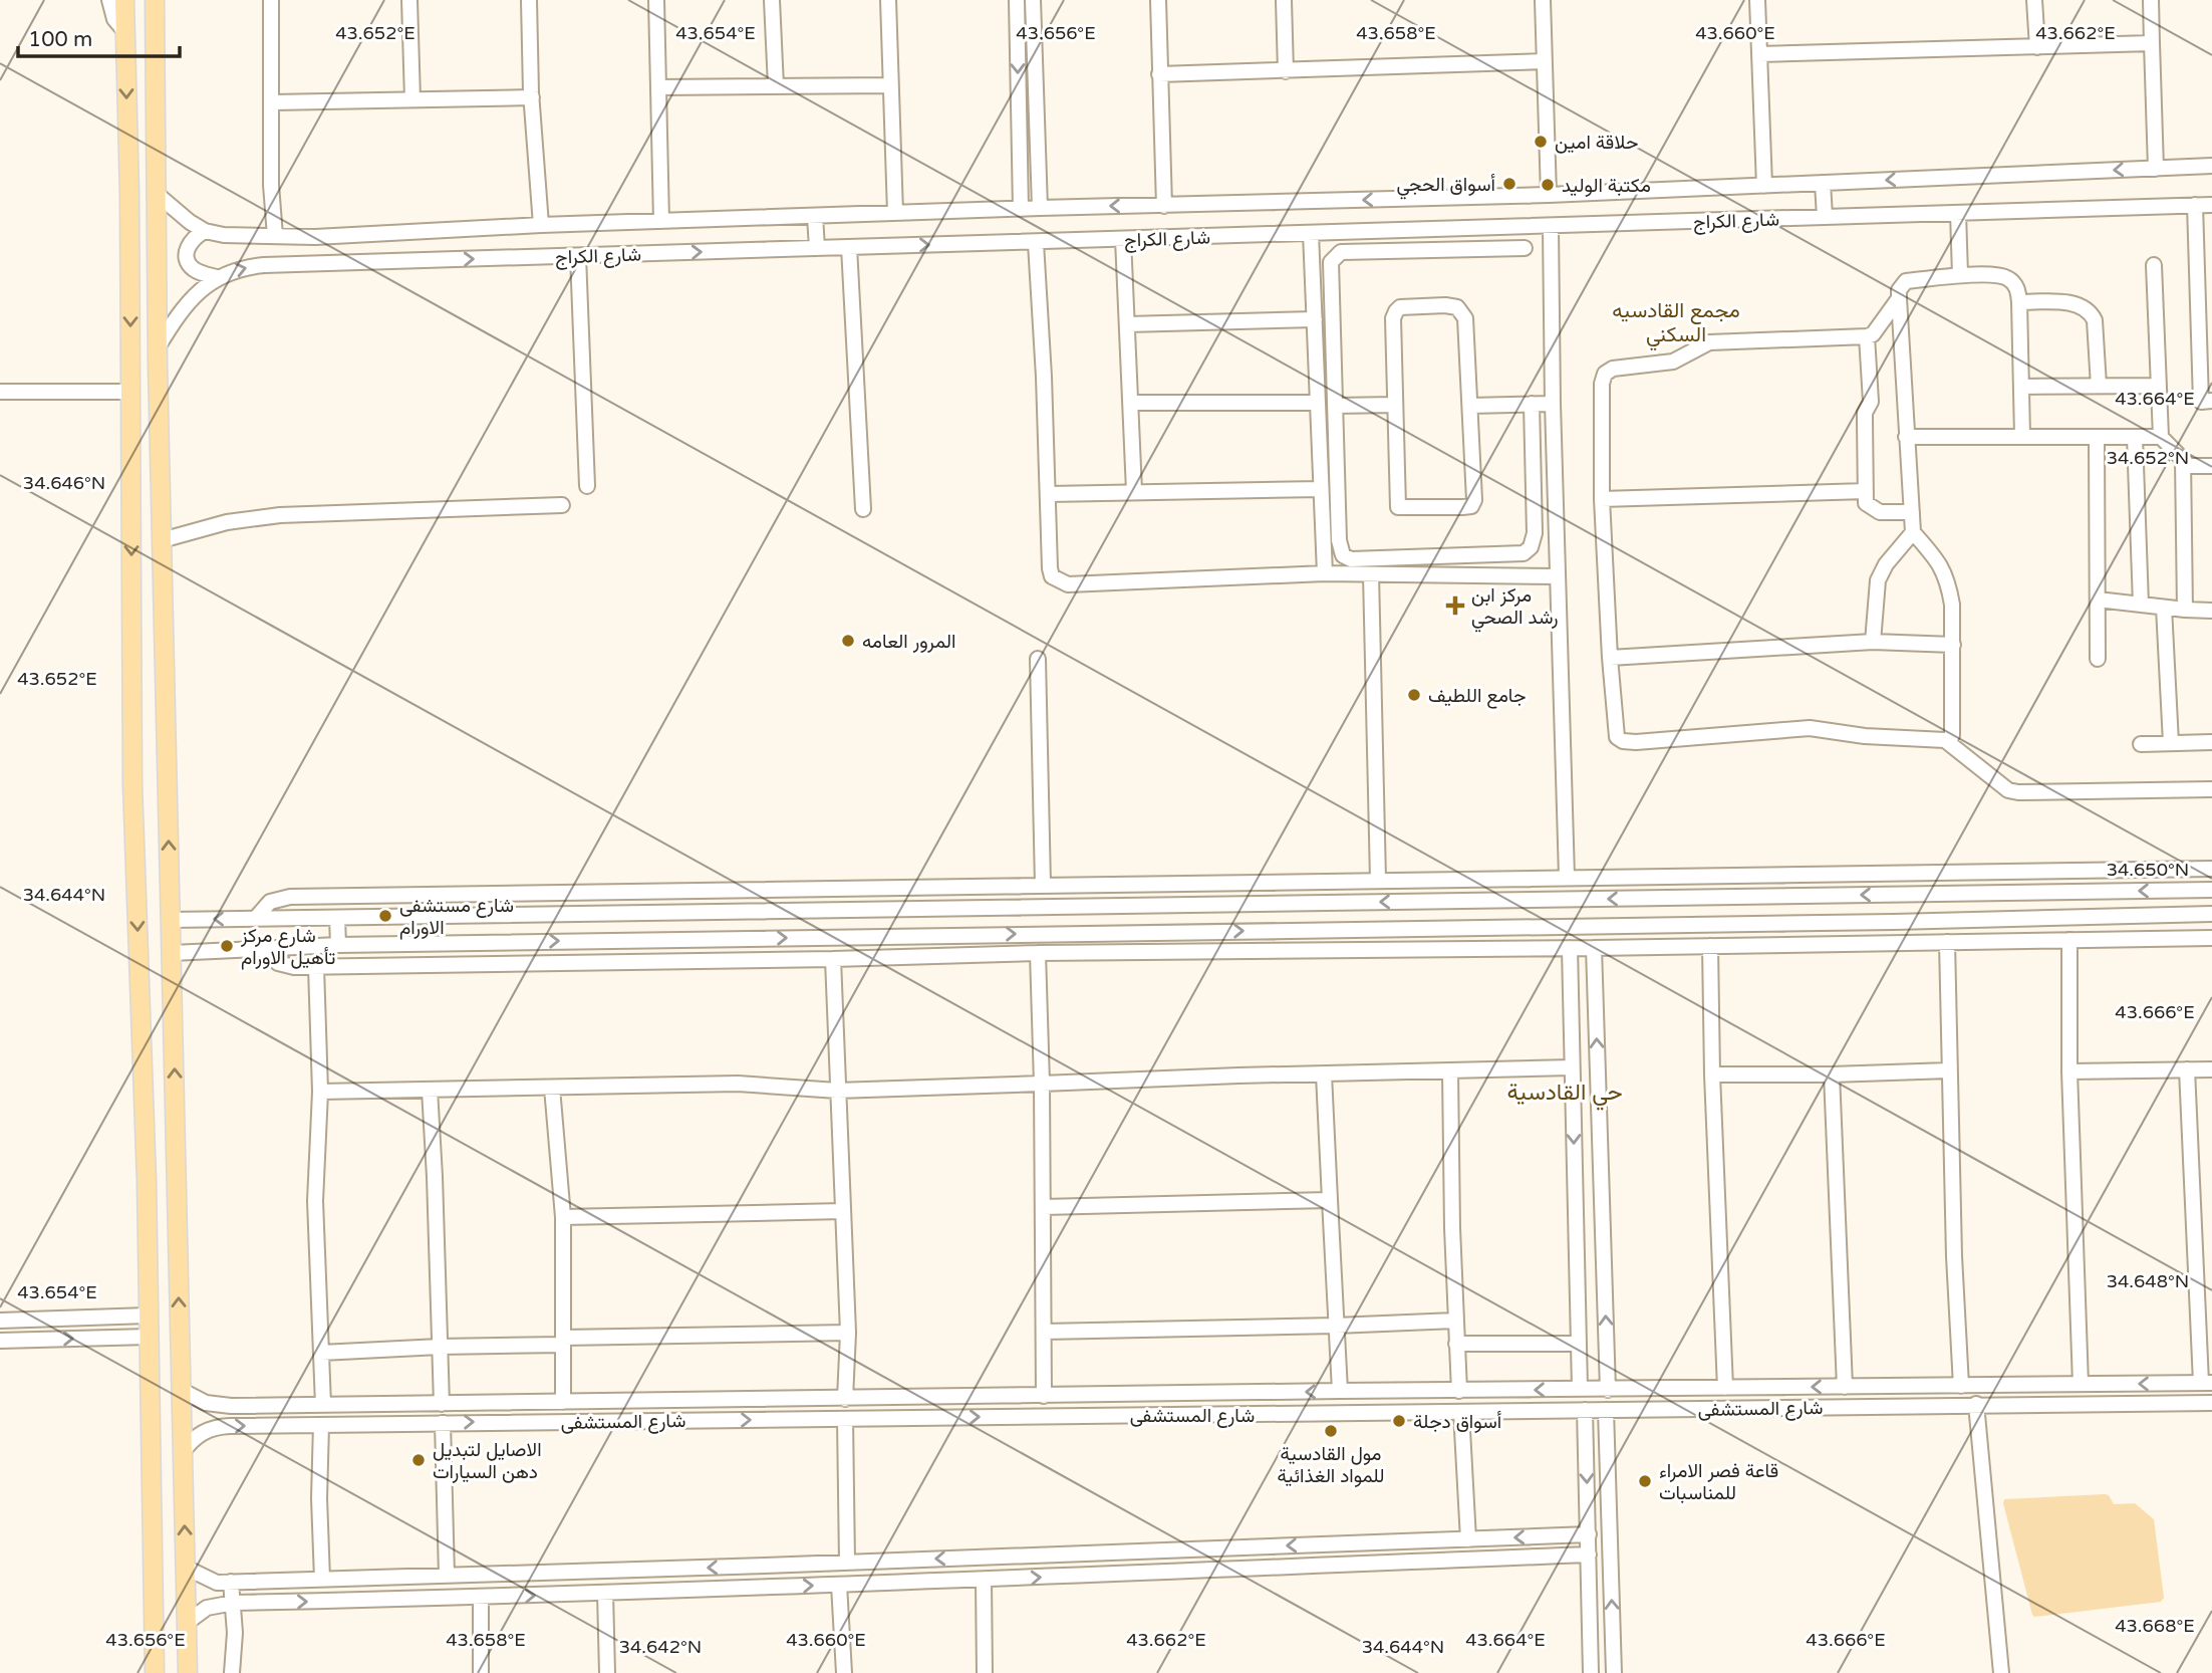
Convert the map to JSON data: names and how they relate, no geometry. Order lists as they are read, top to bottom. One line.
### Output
{"streets":{"street":["شارع الكراج","شارع المستشفى"]},"districts":["مجمع القادسيه السكني","حي القادسية"],"places":{"other":["حلاقة امين","أسواق الحجي","مكتبة الوليد","المرور العامه","جامع اللطیف","شارع مستشفى الاورام","شارع مركز تأهيل الاورام","أسواق دجلة","مول القادسية للمواد الغذائية","الاصايل لتبديل دهن السيارات","قاعة فصر الامراء للمناسبات"],"health":["مركز ابن رشد الصحي"]},"scale_bar":"100 m","coordinates":["43.652°E","43.654°E","43.656°E","43.658°E","43.660°E","43.662°E","43.664°E","34.652°N","34.646°N","34.650°N","34.644°N","43.666°E","34.648°N","43.668°E","34.642°N"]}
